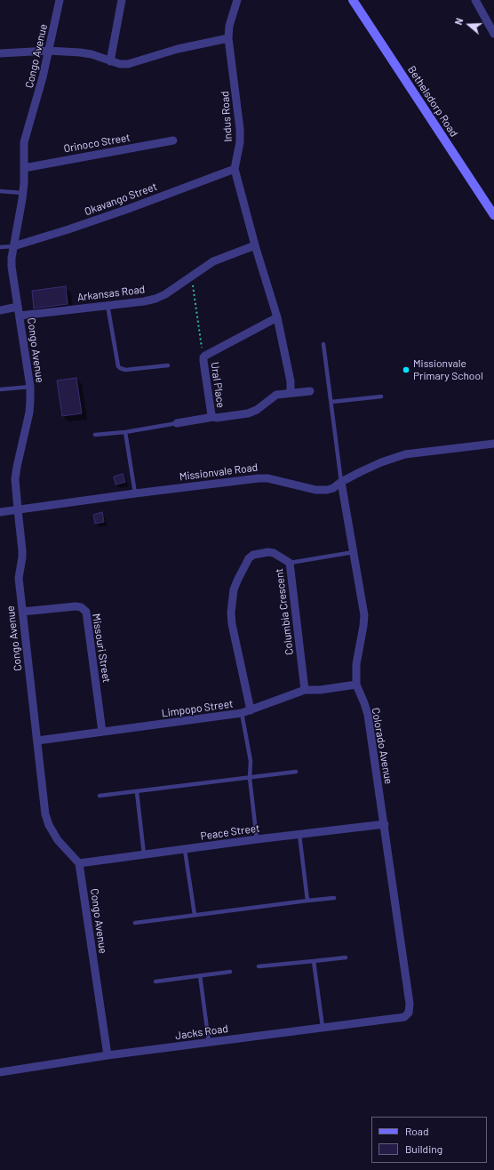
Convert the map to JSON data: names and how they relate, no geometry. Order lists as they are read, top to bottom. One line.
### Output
{"streets":{"main road":["Bethelsdorp Road"],"street":["Congo Avenue","Indus Road","Orinoco Street","Okavango Street","Arkansas Road","Ural Place","Missionvale Road","Columbia Crescent","Missouri Street","Limpopo Street","Colorado Avenue","Peace Street","Jacks Road"]},"crossings":[["Congo Avenue","Orinoco Street"],["Congo Avenue","Okavango Street"],["Congo Avenue","Arkansas Road"],["Congo Avenue","Missionvale Road"],["Congo Avenue","Missouri Street"],["Congo Avenue","Limpopo Street"],["Congo Avenue","Peace Street"],["Congo Avenue","Jacks Road"],["Indus Road","Okavango Street"],["Indus Road","Arkansas Road"],["Indus Road","Ural Place"],["Missionvale Road","Colorado Avenue"],["Columbia Crescent","Limpopo Street"],["Missouri Street","Limpopo Street"],["Limpopo Street","Colorado Avenue"],["Colorado Avenue","Peace Street"],["Colorado Avenue","Jacks Road"]],"places":["Missionvale Primary School"],"legend":["Road","Building"],"north":"left"}
